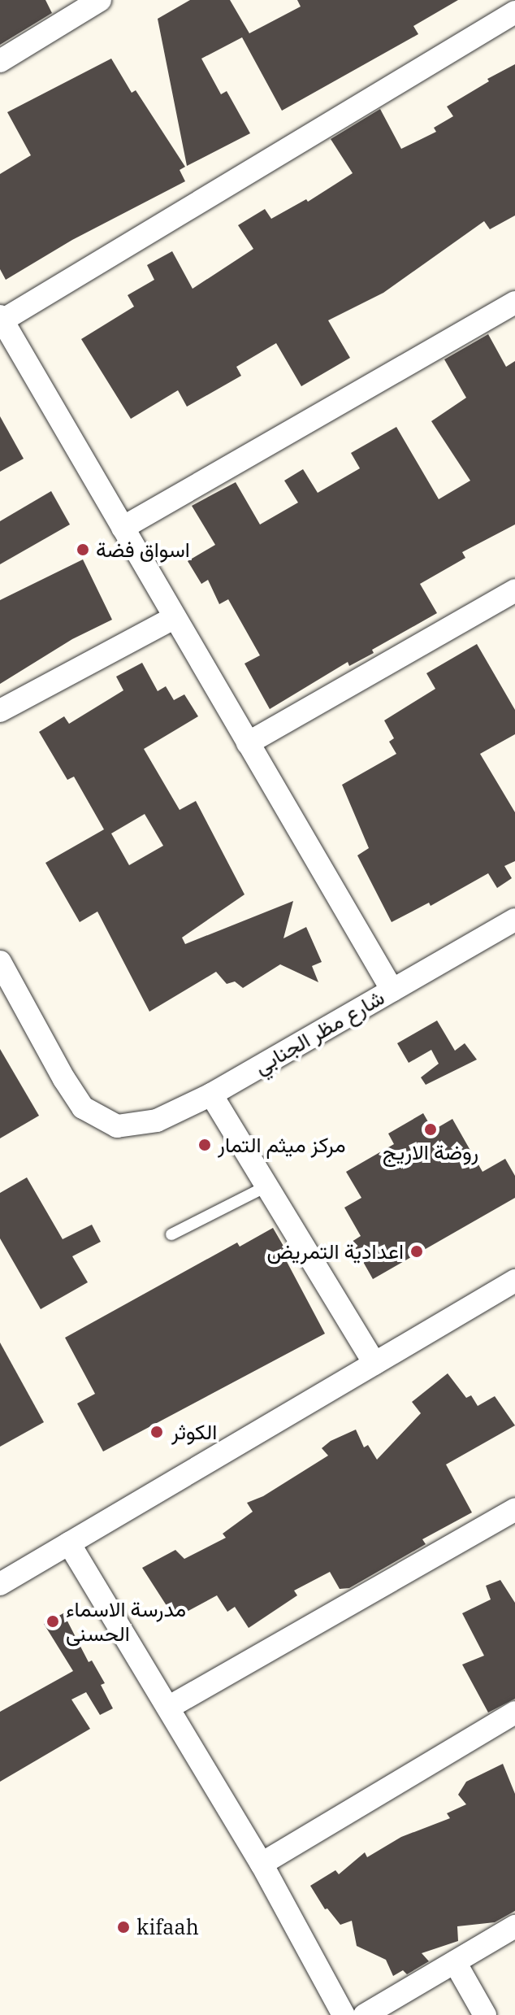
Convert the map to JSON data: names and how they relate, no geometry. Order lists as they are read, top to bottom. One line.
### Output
{"streets":{"street":["شارع مظر الجنابي"]},"places":["اسواق فضة","روضة الاريج","مركز ميثم التمار","اعدادية التمريض","الكوثر","مدرسة الاسماء الحسنى","kifaah"]}
